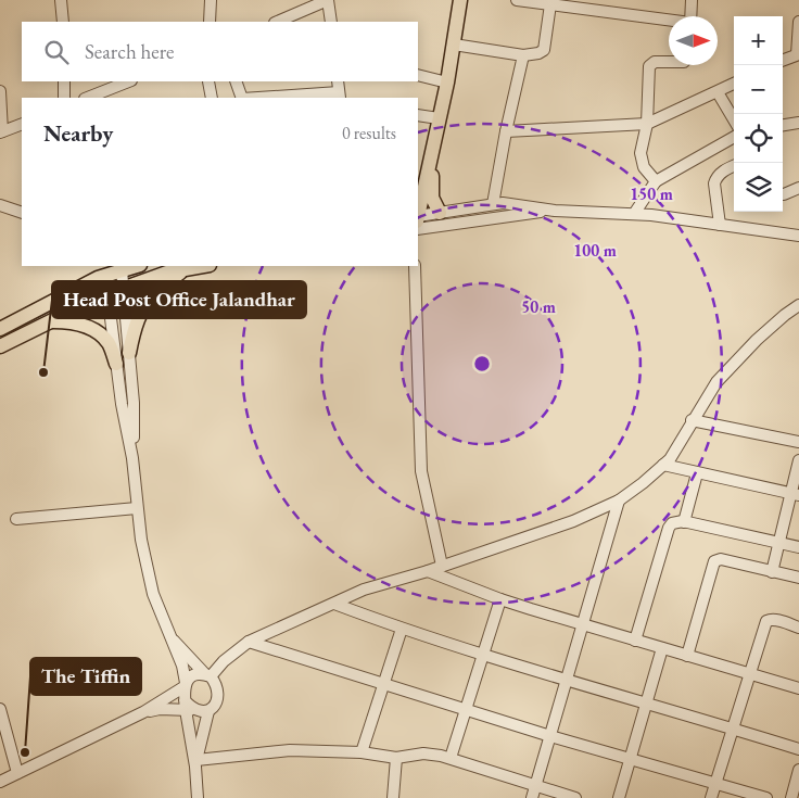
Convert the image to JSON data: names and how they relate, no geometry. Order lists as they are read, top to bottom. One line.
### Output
{"places":["Head Post Office Jalandhar","The Tiffin"],"north":"right","page":{"map_buttons":["+","−"],"search":"Search here","heading":["Nearby","0 results"]},"rings":["150 m","100 m","50 m"]}
